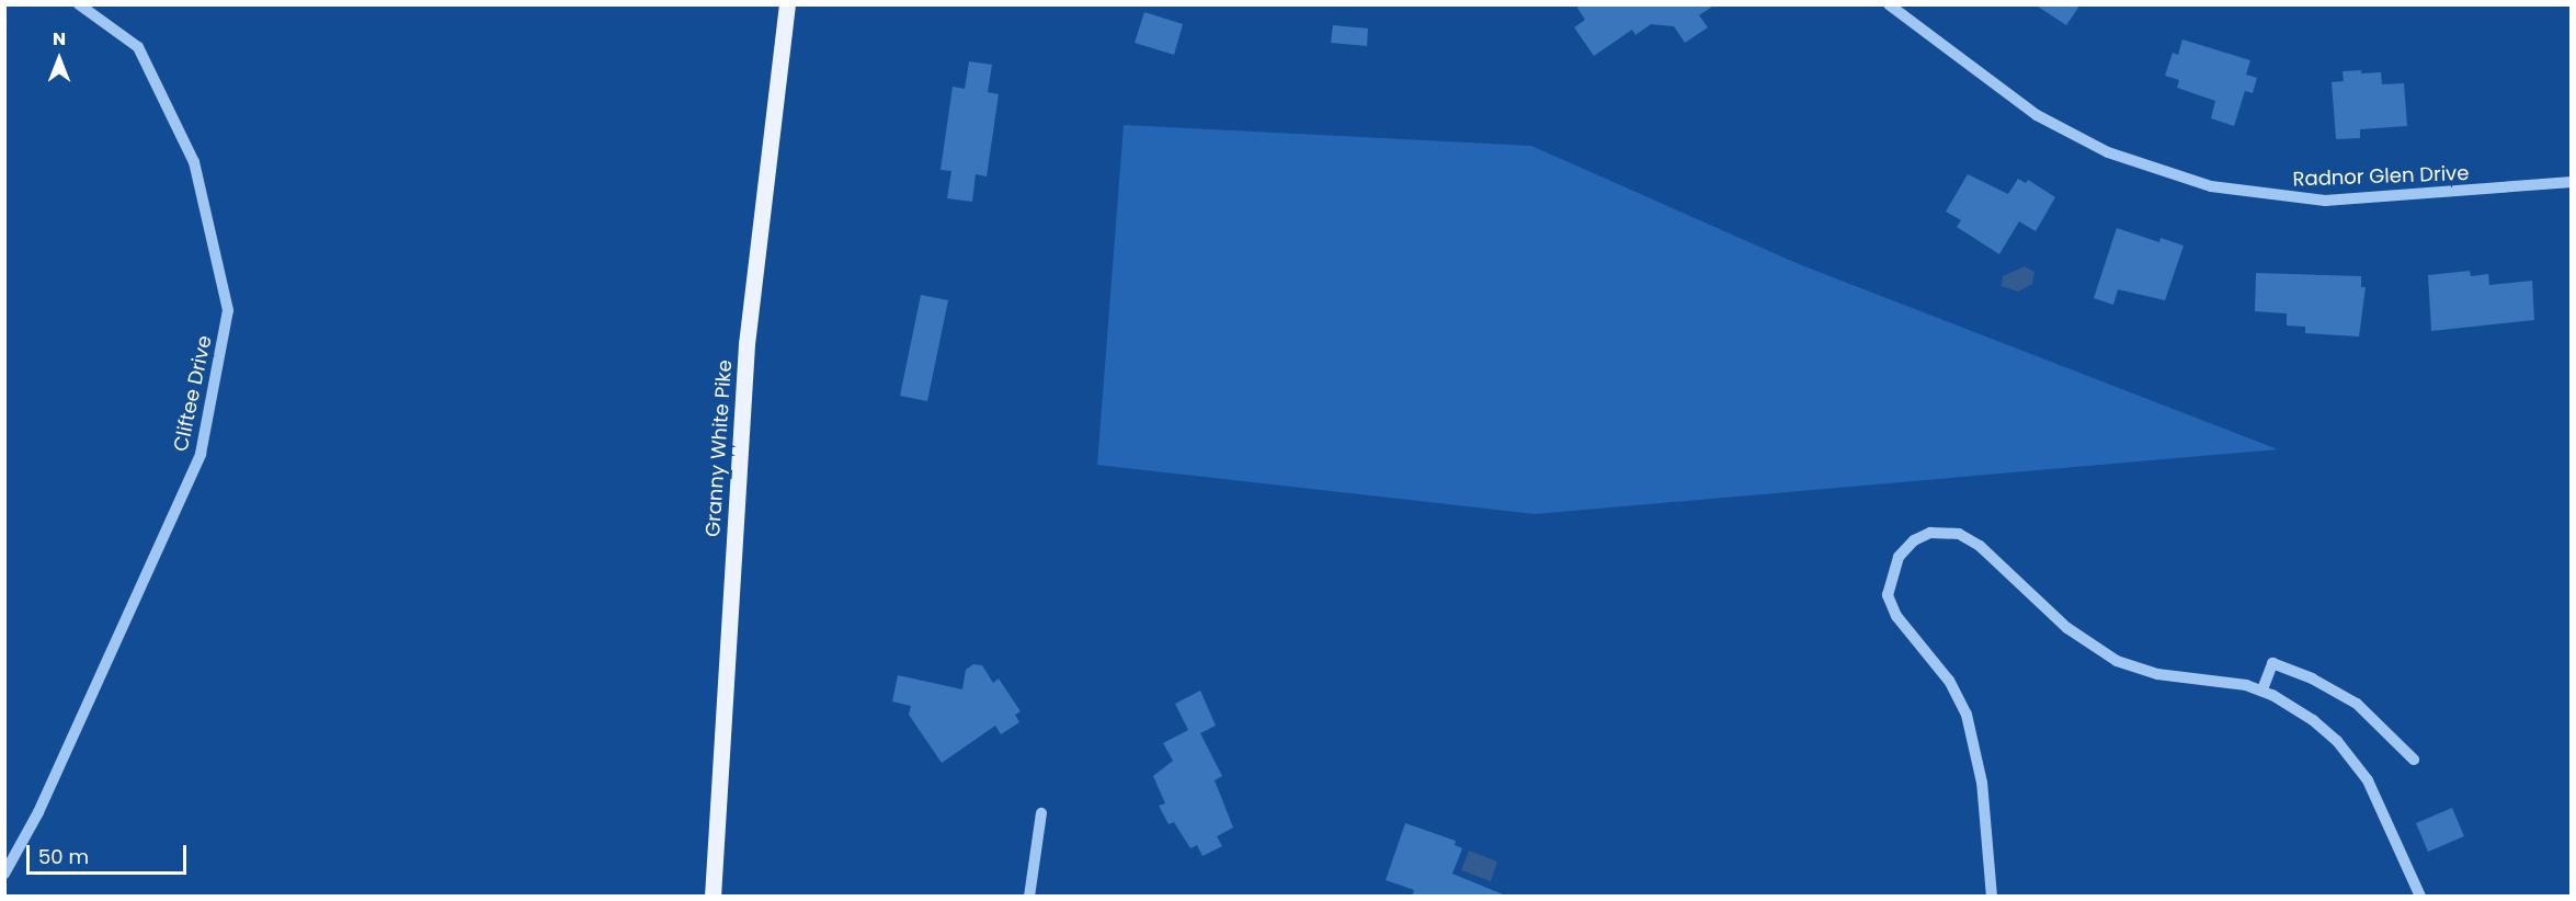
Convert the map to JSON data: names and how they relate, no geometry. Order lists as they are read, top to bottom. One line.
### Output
{"streets":{"main road":["Granny White Pike"],"street":["Radnor Glen Drive","Cliftee Drive"]},"scale_bar":"50 m","north":"top"}
